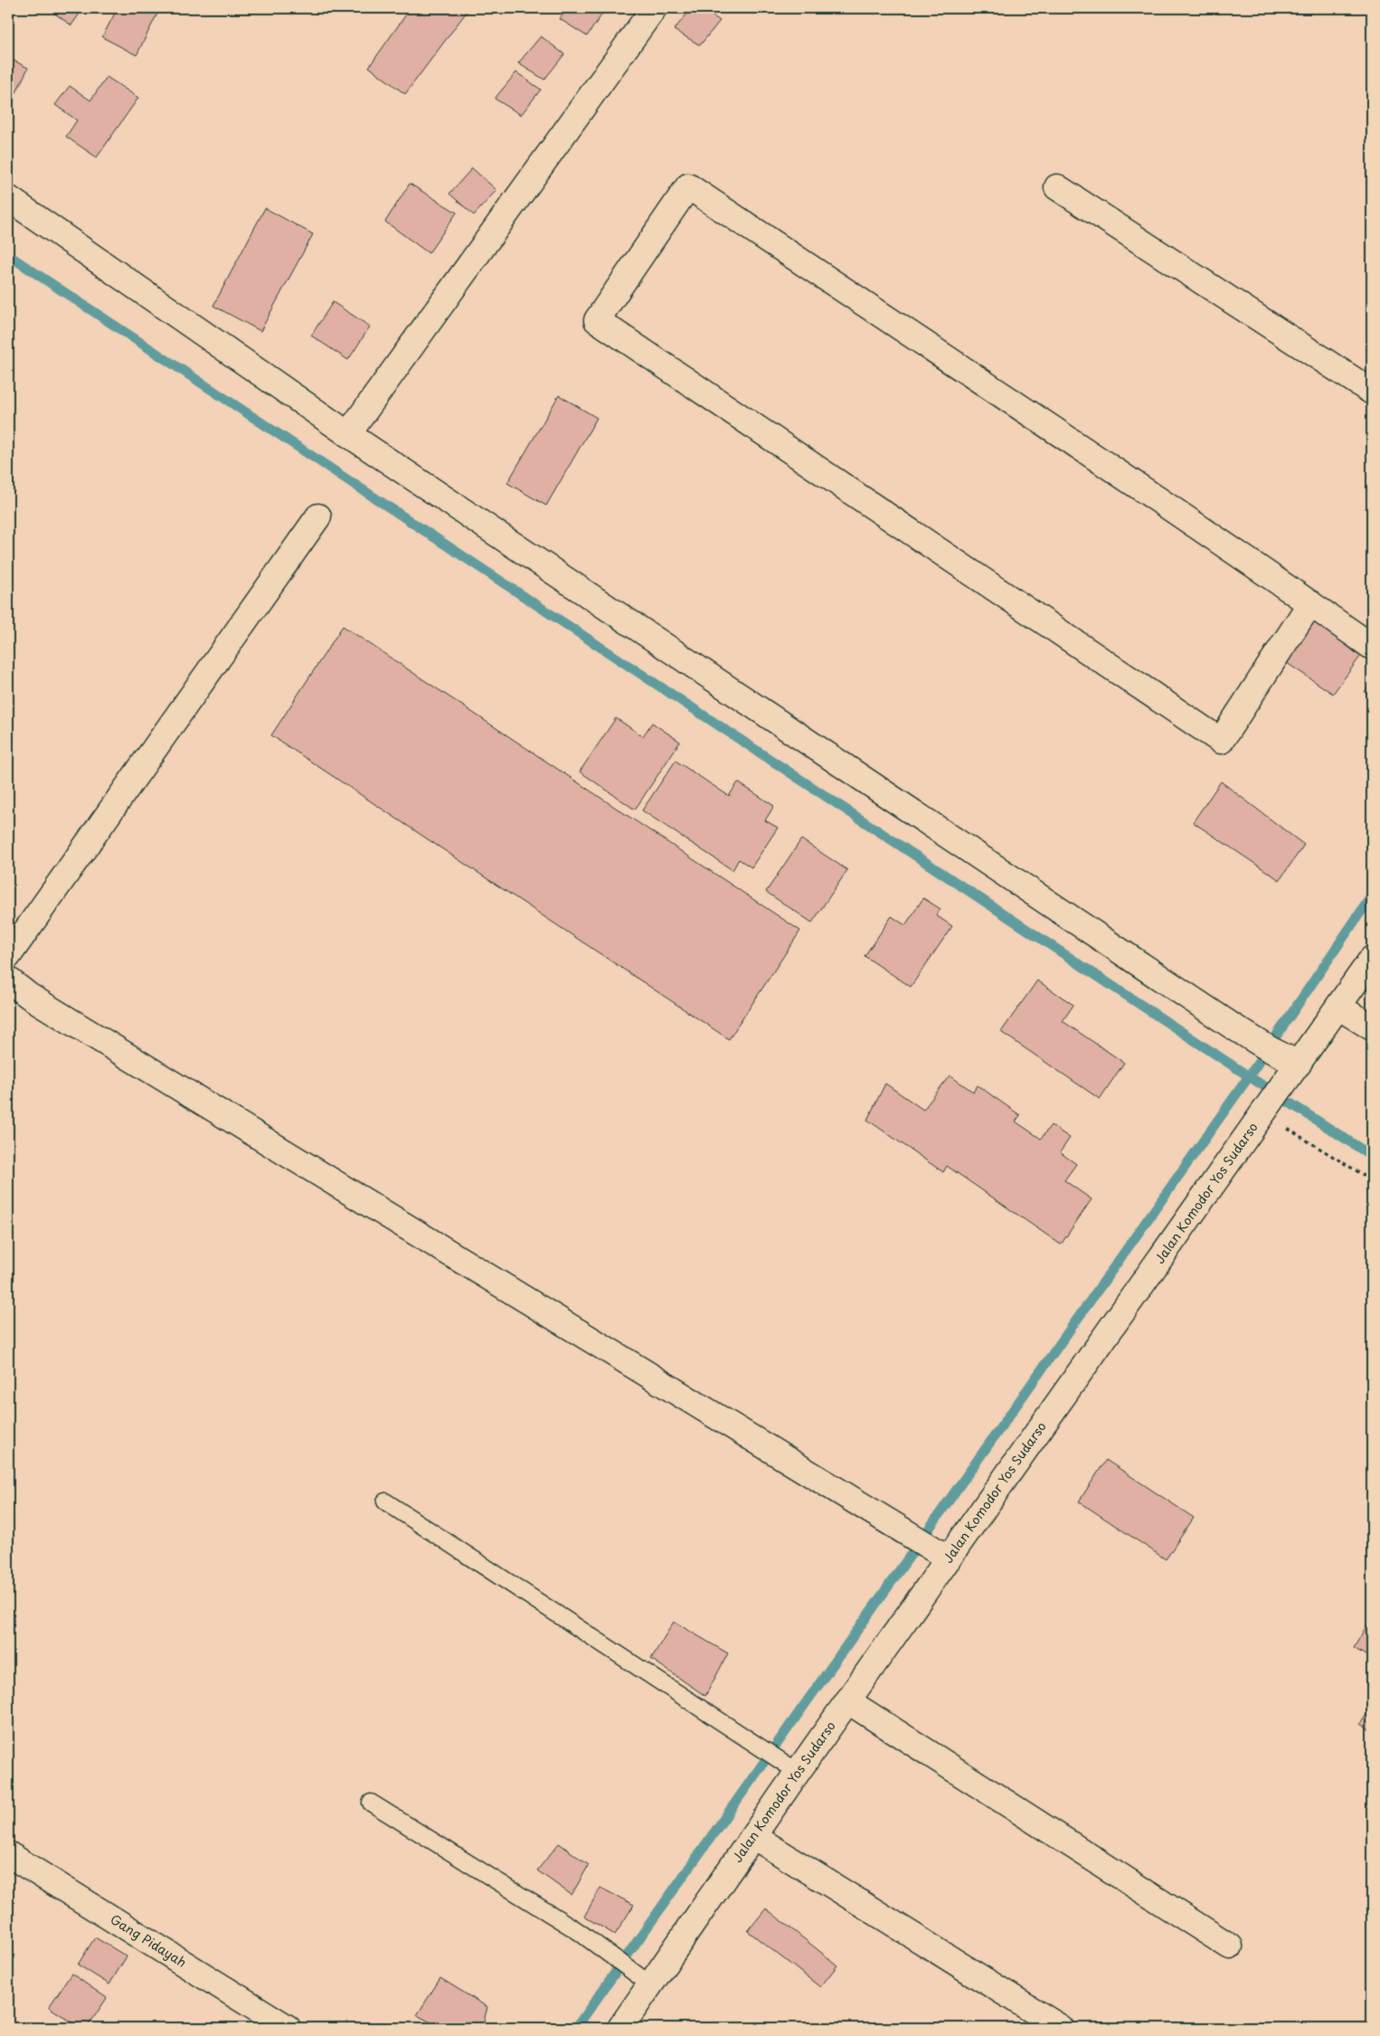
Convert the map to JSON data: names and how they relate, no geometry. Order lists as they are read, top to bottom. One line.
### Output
{"streets":{"street":["Jalan Komodor Yos Sudarso","Gang Pidayah"]}}
